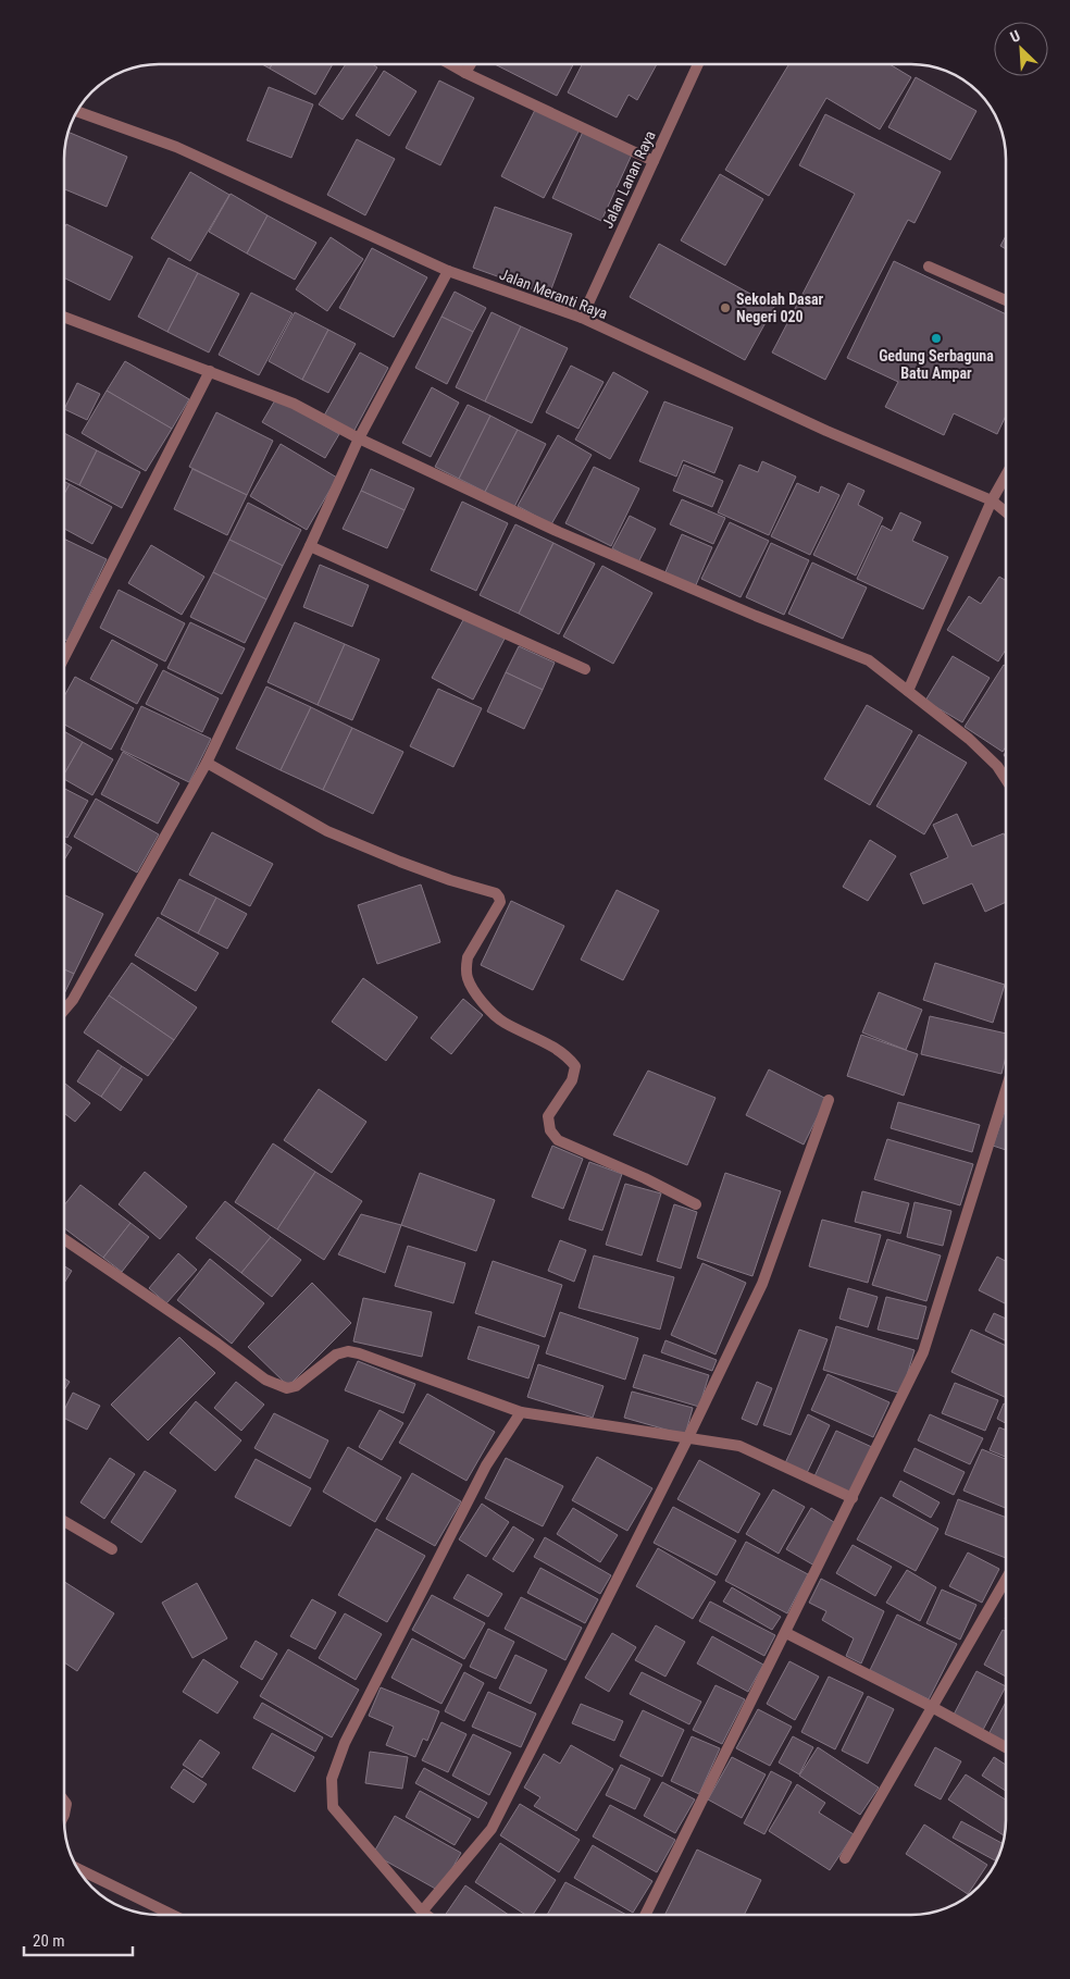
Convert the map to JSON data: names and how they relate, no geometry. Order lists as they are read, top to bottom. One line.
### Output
{"streets":{"street":["Jalan Lanan Raya","Jalan Meranti Raya"]},"crossings":[["Jalan Lanan Raya","Jalan Meranti Raya"]],"places":["Sekolah Dasar Negeri 020","Gedung Serbaguna Batu Ampar"],"scale_bar":"20 m","north":"top left"}
